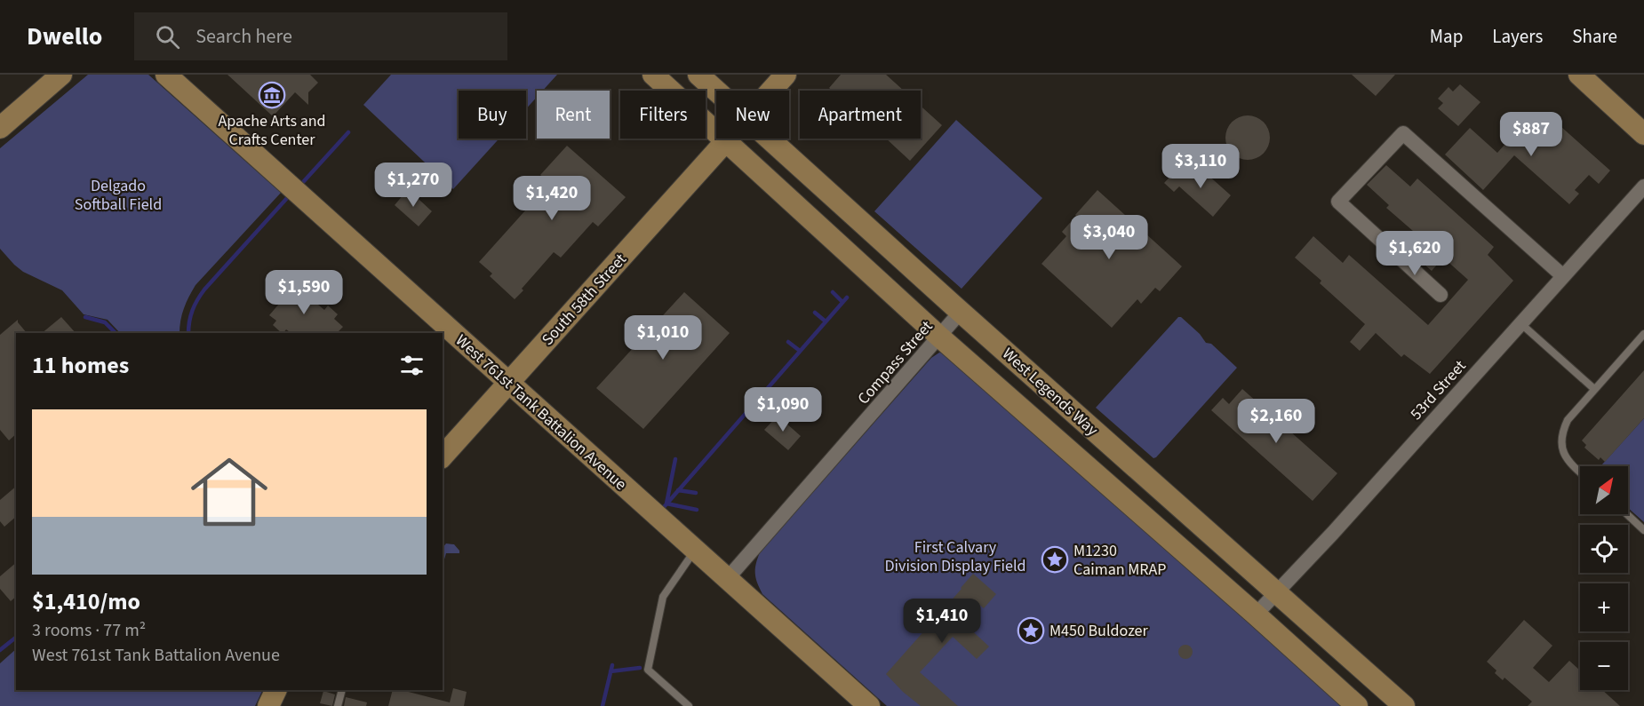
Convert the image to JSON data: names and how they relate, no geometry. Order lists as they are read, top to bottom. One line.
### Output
{"streets":{"street":["South 58th Street","Compass Street","53rd Street","West Legends Way","West 761st Tank Battalion Avenue"]},"crossings":[["South 58th Street","West Legends Way"],["South 58th Street","West 761st Tank Battalion Avenue"],["Compass Street","West Legends Way"],["Compass Street","West 761st Tank Battalion Avenue"],["53rd Street","West Legends Way"]],"parks":["Delgado Softball Field","First Calvary Division Display Field"],"places":{"museum":["Apache Arts and Crafts Center"],"place":["M1230 Caiman MRAP","M450 Buldozer"]},"north":"top right","page":{"header":"Dwello","search":"Search here","nav":["Map","Layers","Share"],"chip":["Buy","Rent","Filters","New","Apartment"],"price":["$887","$3,110","$1,270","$1,420","$3,040","$1,620","$1,590","$1,010","$1,090","$2,160","$1,410"],"heading":"11 homes","list":[{"name":"$1,410/mo","note":"3 rooms · 77 m² · West 761st Tank Battalion Avenue"}],"map_buttons":["+","−"]}}
